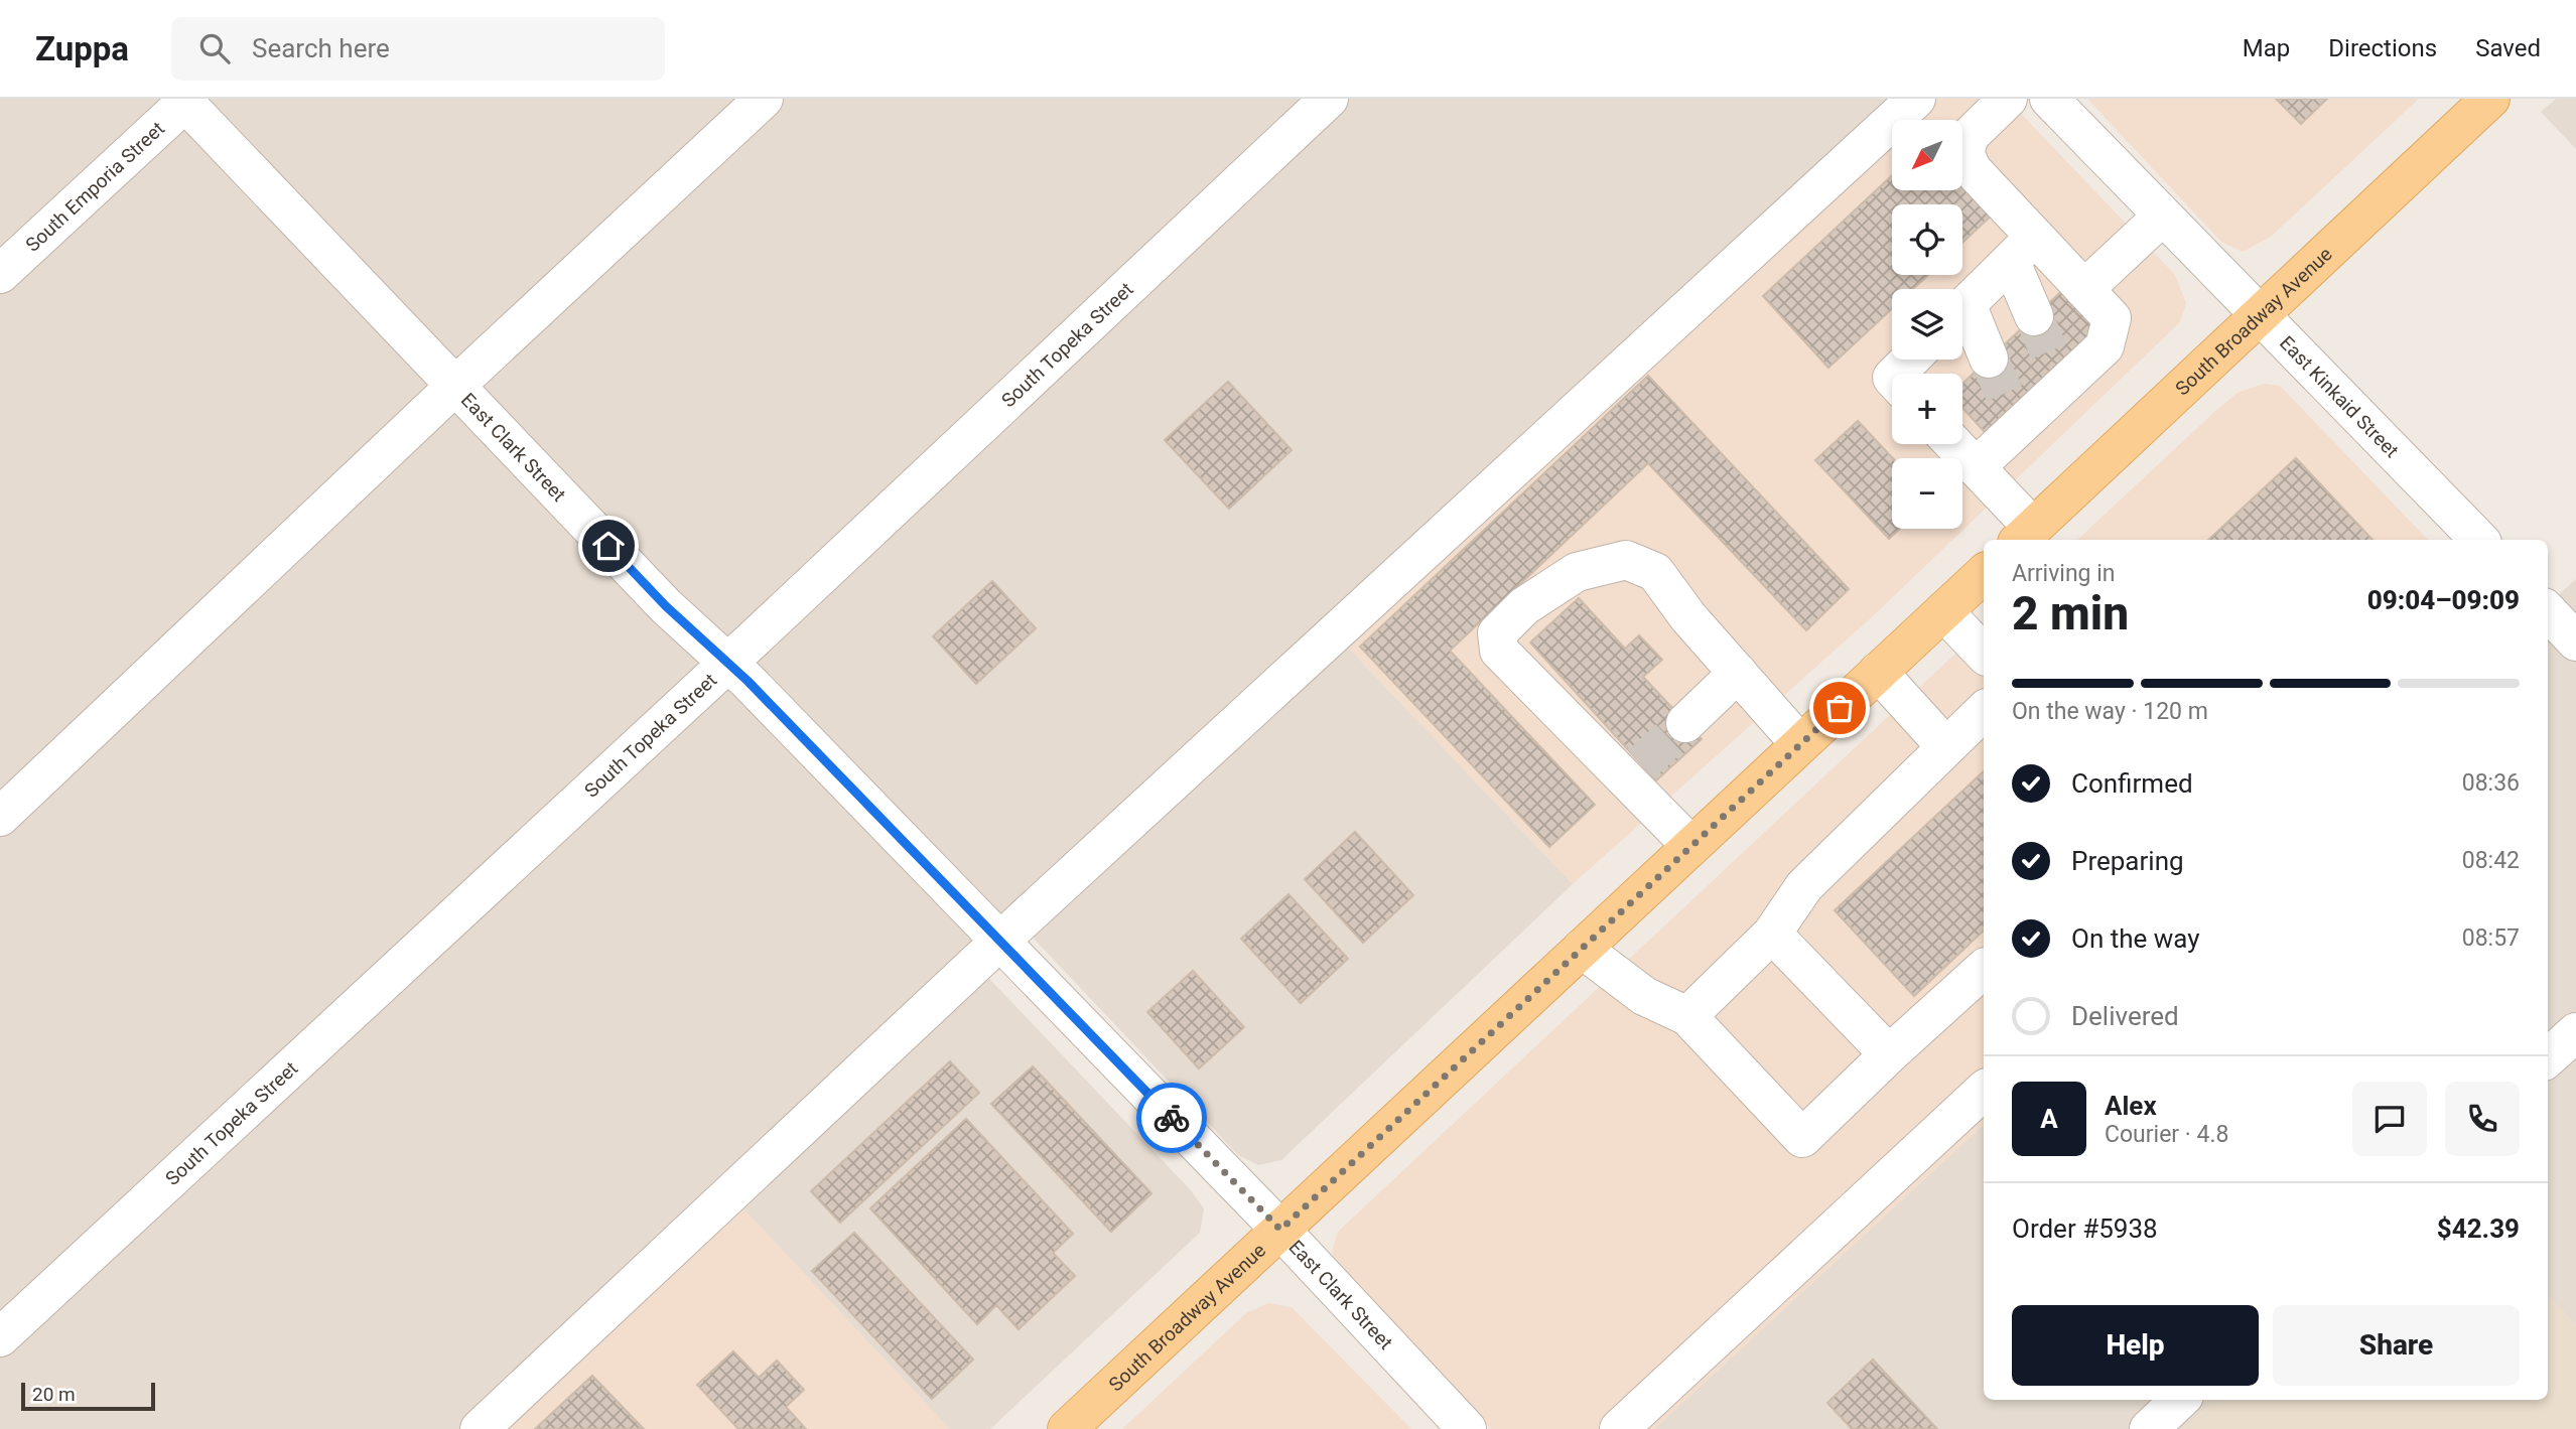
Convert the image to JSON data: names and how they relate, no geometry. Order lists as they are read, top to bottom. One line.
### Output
{"streets":{"main road":["South Broadway Avenue"],"street":["South Emporia Street","South Topeka Street","East Kinkaid Street","East Clark Street"]},"crossings":[["South Emporia Street","East Clark Street"],["South Broadway Avenue","East Kinkaid Street"],["South Broadway Avenue","East Clark Street"],["South Topeka Street","East Clark Street"]],"scale_bar":"20 m","north":"bottom left","page":{"header":"Zuppa","search":"Search here","nav":["Map","Directions","Saved"],"map_buttons":["+","−"],"heading":["2 min","Arriving in","09:04–09:09"],"panel":["Alex","Courier · 4.8","Order #5938","$42.39"],"bar":"On the way · 120 m","list":[["Confirmed","08:36"],["Preparing","08:42"],["On the way","08:57"],"Delivered"],"round":"A","buttons":["Help","Share"],"scale":"20 m"}}
